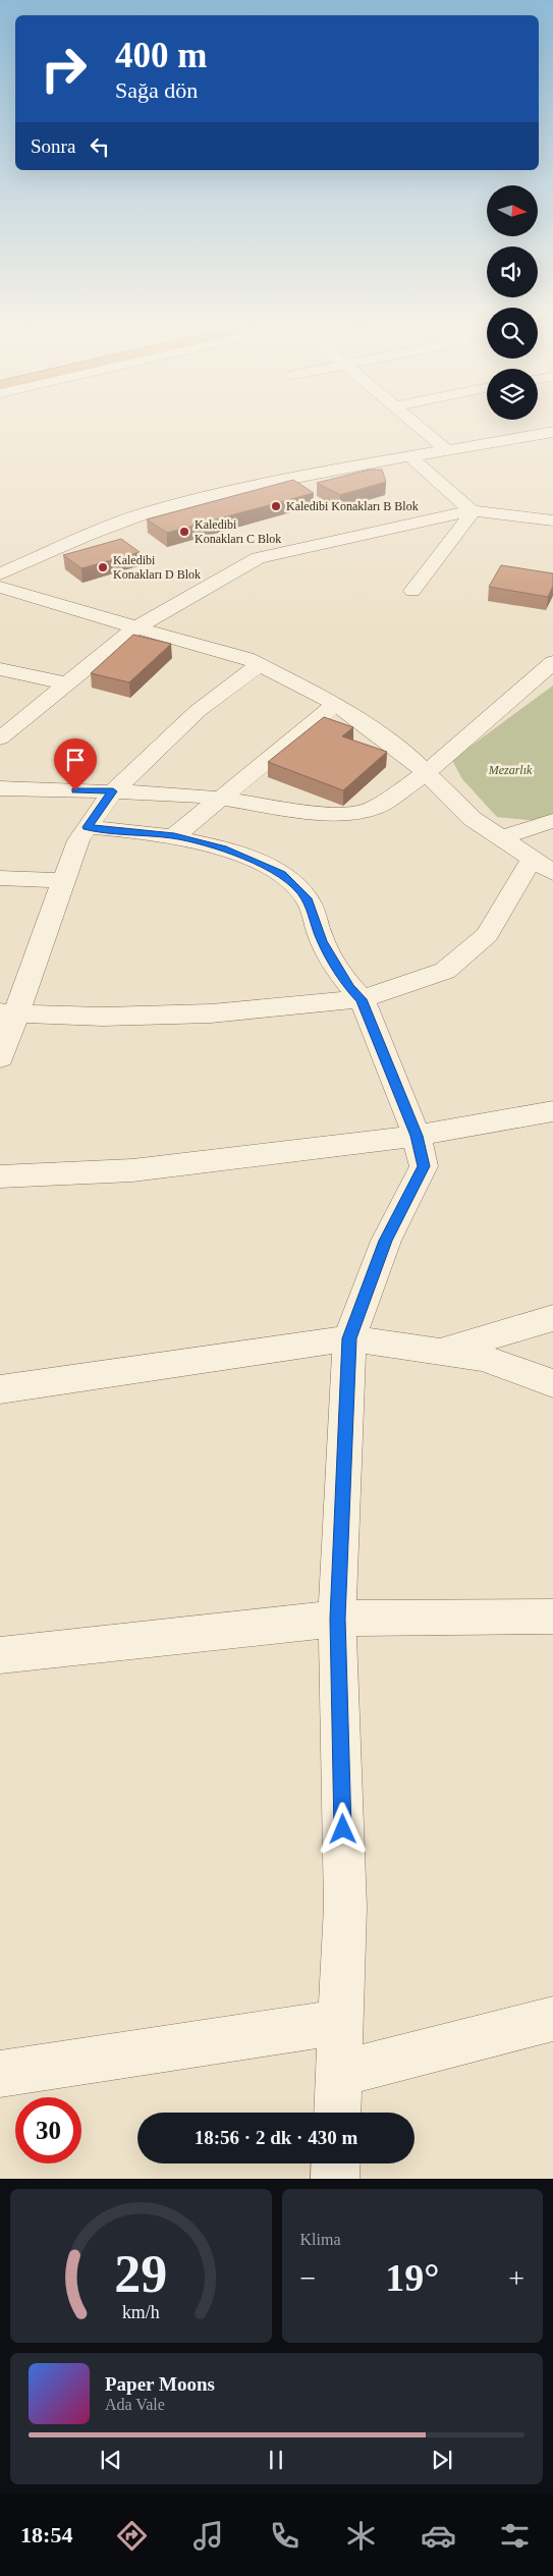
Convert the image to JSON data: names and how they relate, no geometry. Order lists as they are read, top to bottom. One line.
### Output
{"parks":["Mezarlık"],"places":["Kaledibi Konakları B Blok","Kaledibi Konakları C Blok","Kaledibi Konakları D Blok"],"north":"right","page":{"turn":["400 m","Sağa dön"],"then":"Sonra","limit":"30","trip":"18:56 · 2 dk · 430 m","tile":"Klima","heat":["−","19°","+"],"song":["Paper Moons","Ada Vale"],"tabs":"18:54","gauge":["29","km/h"]}}
